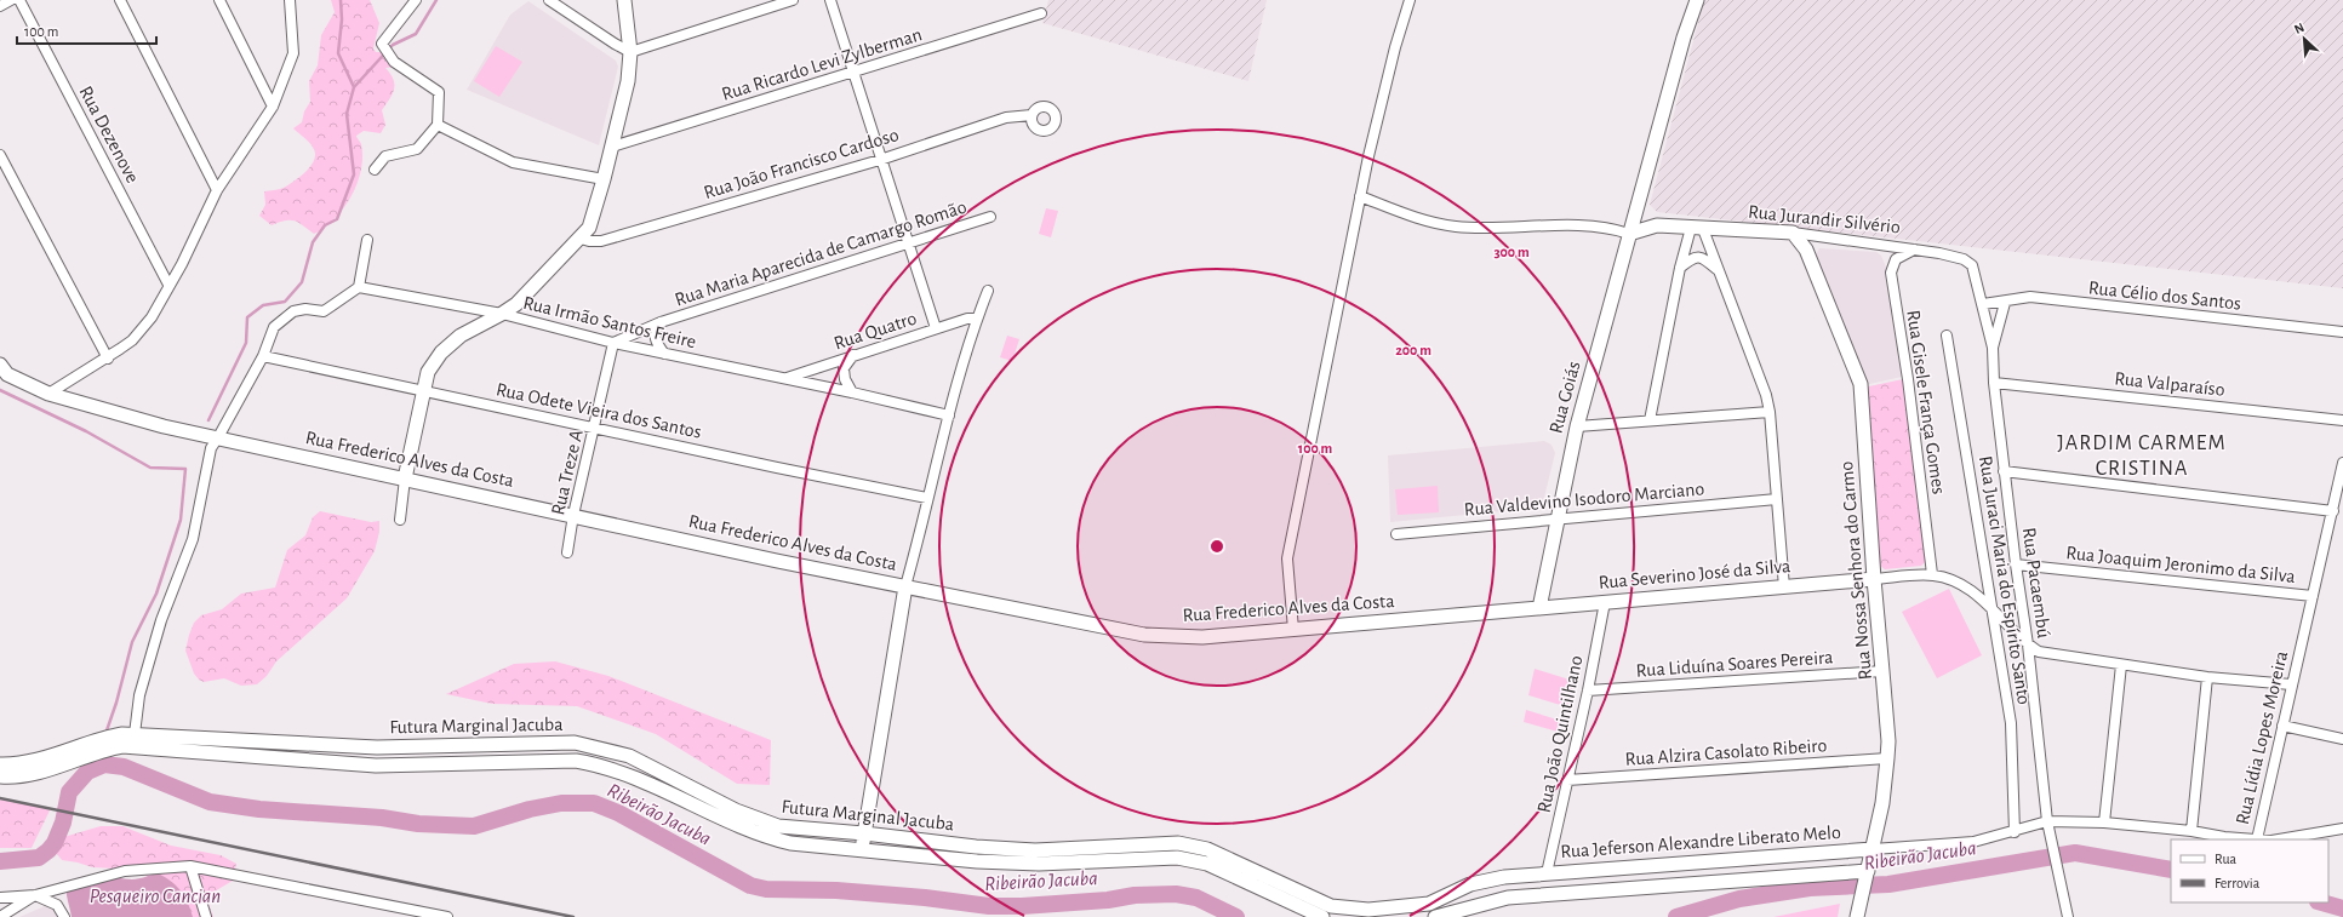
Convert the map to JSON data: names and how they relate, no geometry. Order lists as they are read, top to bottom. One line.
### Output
{"streets":{"street":["Rua Ricardo Levi Zylberman","Rua Dezenove","Rua João Francisco Cardoso","Rua Jurandir Silvério","Rua Maria Aparecida de Camargo Romão","Rua Célio dos Santos","Rua Irmão Santos Freire","Rua Quatro","Rua Valparaíso","Rua Goiás","Rua Gisele França Gomes","Rua Odete Vieira dos Santos","Rua Frederico Alves da Costa","Rua Treze A","Rua Valdevino Isodoro Marciano","Rua Joaquim Jeronimo da Silva","Rua Nossa Senhora do Carmo","Rua Severino José da Silva","Rua Juraci Maria do Espírito Santo","Rua Pacaembú","Rua Liduína Soares Pereira","Futura Marginal Jacuba","Rua João Quintilhano","Rua Lídia Lopes Moreira","Rua Alzira Casolato Ribeiro","Rua Jeferson Alexandre Liberato Melo"]},"crossings":[["Rua Jurandir Silvério","Rua Célio dos Santos"],["Rua Jurandir Silvério","Rua Goiás"],["Rua Jurandir Silvério","Rua Gisele França Gomes"],["Rua Jurandir Silvério","Rua Nossa Senhora do Carmo"],["Rua Jurandir Silvério","Rua Pacaembú"],["Rua Maria Aparecida de Camargo Romão","Rua Irmão Santos Freire"],["Rua Maria Aparecida de Camargo Romão","Rua Treze A"],["Rua Célio dos Santos","Rua Pacaembú"],["Rua Irmão Santos Freire","Rua Quatro"],["Rua Irmão Santos Freire","Rua Treze A"],["Rua Valparaíso","Rua Pacaembú"],["Rua Goiás","Rua Frederico Alves da Costa"],["Rua Goiás","Rua Valdevino Isodoro Marciano"],["Rua Goiás","Rua Severino José da Silva"],["Rua Gisele França Gomes","Rua Severino José da Silva"],["Rua Odete Vieira dos Santos","Rua Treze A"],["Rua Frederico Alves da Costa","Rua Treze A"],["Rua Frederico Alves da Costa","Rua Severino José da Silva"],["Rua Joaquim Jeronimo da Silva","Rua Pacaembú"],["Rua Joaquim Jeronimo da Silva","Rua Lídia Lopes Moreira"],["Rua Nossa Senhora do Carmo","Rua Severino José da Silva"],["Rua Nossa Senhora do Carmo","Rua Liduína Soares Pereira"],["Rua Nossa Senhora do Carmo","Rua Lídia Lopes Moreira"],["Rua Nossa Senhora do Carmo","Rua Alzira Casolato Ribeiro"],["Rua Nossa Senhora do Carmo","Rua Jeferson Alexandre Liberato Melo"],["Rua Severino José da Silva","Rua Juraci Maria do Espírito Santo"],["Rua Severino José da Silva","Rua Pacaembú"],["Rua Severino José da Silva","Rua João Quintilhano"],["Rua Juraci Maria do Espírito Santo","Rua Lídia Lopes Moreira"],["Rua Pacaembú","Rua Lídia Lopes Moreira"],["Rua Liduína Soares Pereira","Rua João Quintilhano"],["Futura Marginal Jacuba","Rua Jeferson Alexandre Liberato Melo"],["Rua João Quintilhano","Rua Alzira Casolato Ribeiro"],["Rua João Quintilhano","Rua Jeferson Alexandre Liberato Melo"],["Rua Lídia Lopes Moreira","Rua Jeferson Alexandre Liberato Melo"]],"districts":["JARDIM CARMEM CRISTINA"],"water":["Ribeirão Jacuba","Pesqueiro Cancian"],"legend":["Rua","Ferrovia"],"scale_bar":"100 m","north":"top left","rings":["300 m","200 m","100 m"]}
